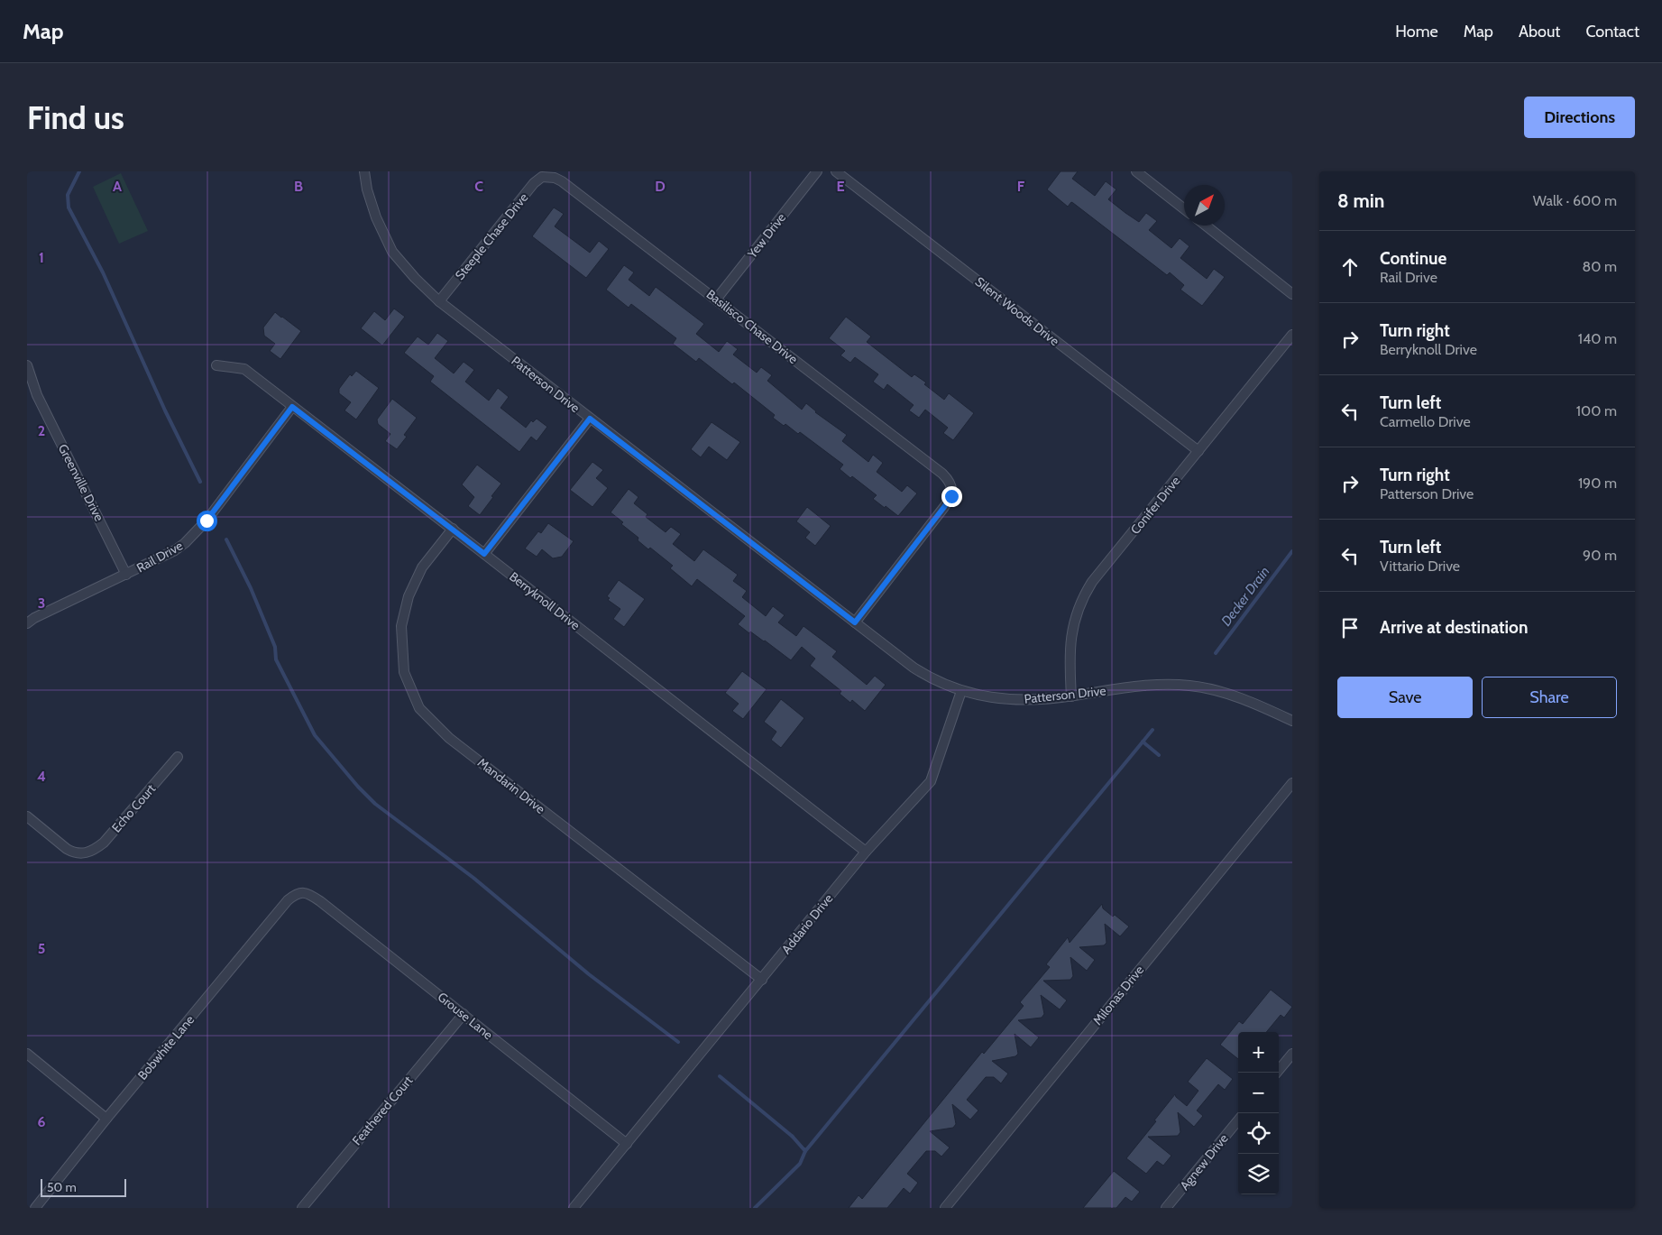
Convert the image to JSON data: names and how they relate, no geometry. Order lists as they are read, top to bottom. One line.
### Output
{"streets":{"street":["Yew Drive","Steeple Chase Drive","Silent Woods Drive","Basilisco Chase Drive","Patterson Drive","Greenville Drive","Conifer Drive","Rail Drive","Berryknoll Drive","Mandarin Drive","Echo Court","Addario Drive","Milonas Drive","Grouse Lane","Bobwhite Lane","Feathered Court","Agnew Drive"]},"crossings":[["Yew Drive","Basilisco Chase Drive"],["Steeple Chase Drive","Basilisco Chase Drive"],["Steeple Chase Drive","Patterson Drive"],["Silent Woods Drive","Conifer Drive"],["Basilisco Chase Drive","Patterson Drive"],["Patterson Drive","Conifer Drive"],["Patterson Drive","Addario Drive"],["Greenville Drive","Rail Drive"],["Rail Drive","Berryknoll Drive"],["Berryknoll Drive","Mandarin Drive"],["Berryknoll Drive","Addario Drive"],["Mandarin Drive","Addario Drive"],["Addario Drive","Grouse Lane"],["Grouse Lane","Bobwhite Lane"],["Grouse Lane","Feathered Court"]],"water":["Decker Drain"],"scale_bar":"50 m","north":"top right","page":{"header":"Map","nav":["Home","Map","About","Contact"],"buttons":["Directions",["Save","Share"]],"title":"Find us","heading":["8 min","Walk · 600 m"],"list":[["Continue","Rail Drive","80 m"],["Turn right","Berryknoll Drive","140 m"],["Turn left","Carmello Drive","100 m"],["Turn right","Patterson Drive","190 m"],["Turn left","Vittario Drive","90 m"],"Arrive at destination"],"map_buttons":["+","−"],"scale":"50 m"},"grid":{"columns":["A","B","C","D","E","F"],"rows":["1","2","3","4","5","6"]}}
